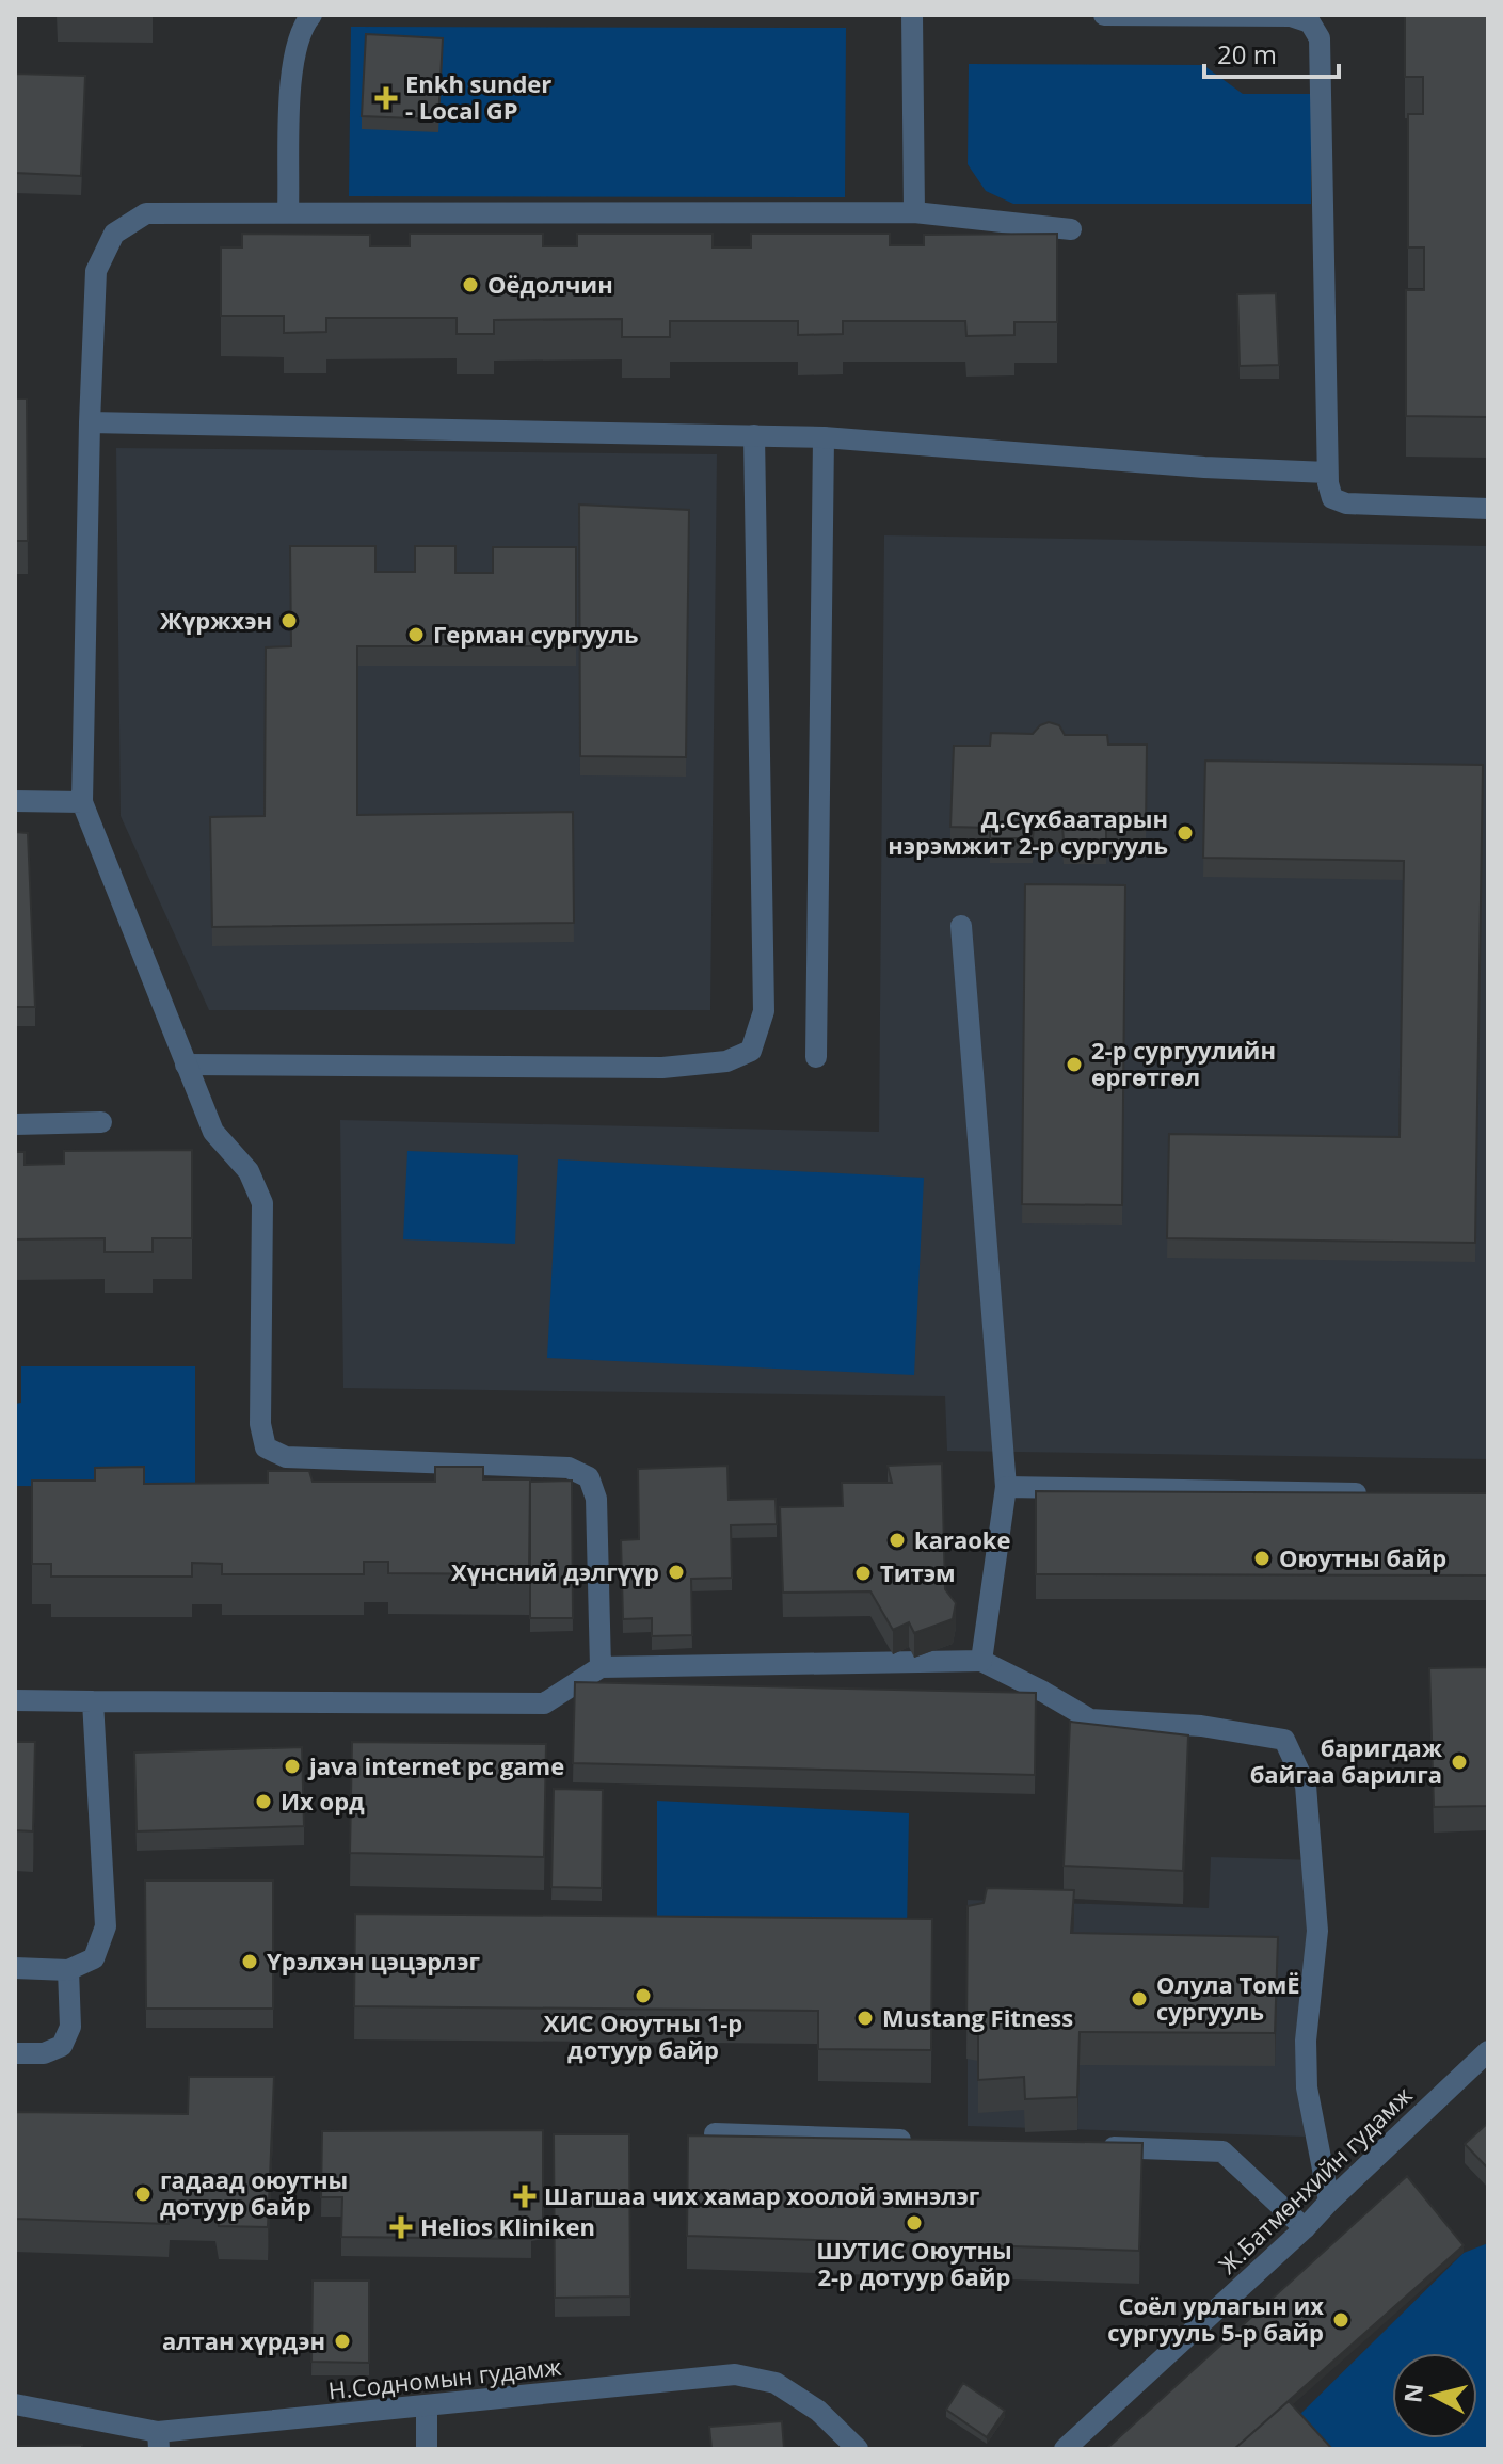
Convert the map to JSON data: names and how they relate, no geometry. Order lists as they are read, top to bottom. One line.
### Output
{"streets":{"street":["Ж.Батмөнхийн гудамж","Н.Содномын гудамж"]},"places":{"health":["Enkh sunder - Local GP","Шагшаа чих хамар хоолой эмнэлэг","Helios Kliniken"],"other":["Oёдолчин","Жүржхэн","Герман сургууль","Д.Сүхбаатарын нэрэмжит 2-р сургууль","2-р сургуулийн өргөтгөл","karaoke","Оюутны байр","Хүнсний дэлгүүр","Титэм","баригдаж байгаа барилга","java internet pc game","Их орд","Үрэлхэн цэцэрлэг","ХИС Оюутны 1-р дотуур байр","Олула ТомЁ сургууль","Mustang Fitness","гадаад оюутны дотуур байр","ШУТИС Оюутны 2-р дотуур байр","Соёл урлагын их сургууль 5-р байр","алтан хүрдэн"]},"scale_bar":"20 m","north":"left"}
